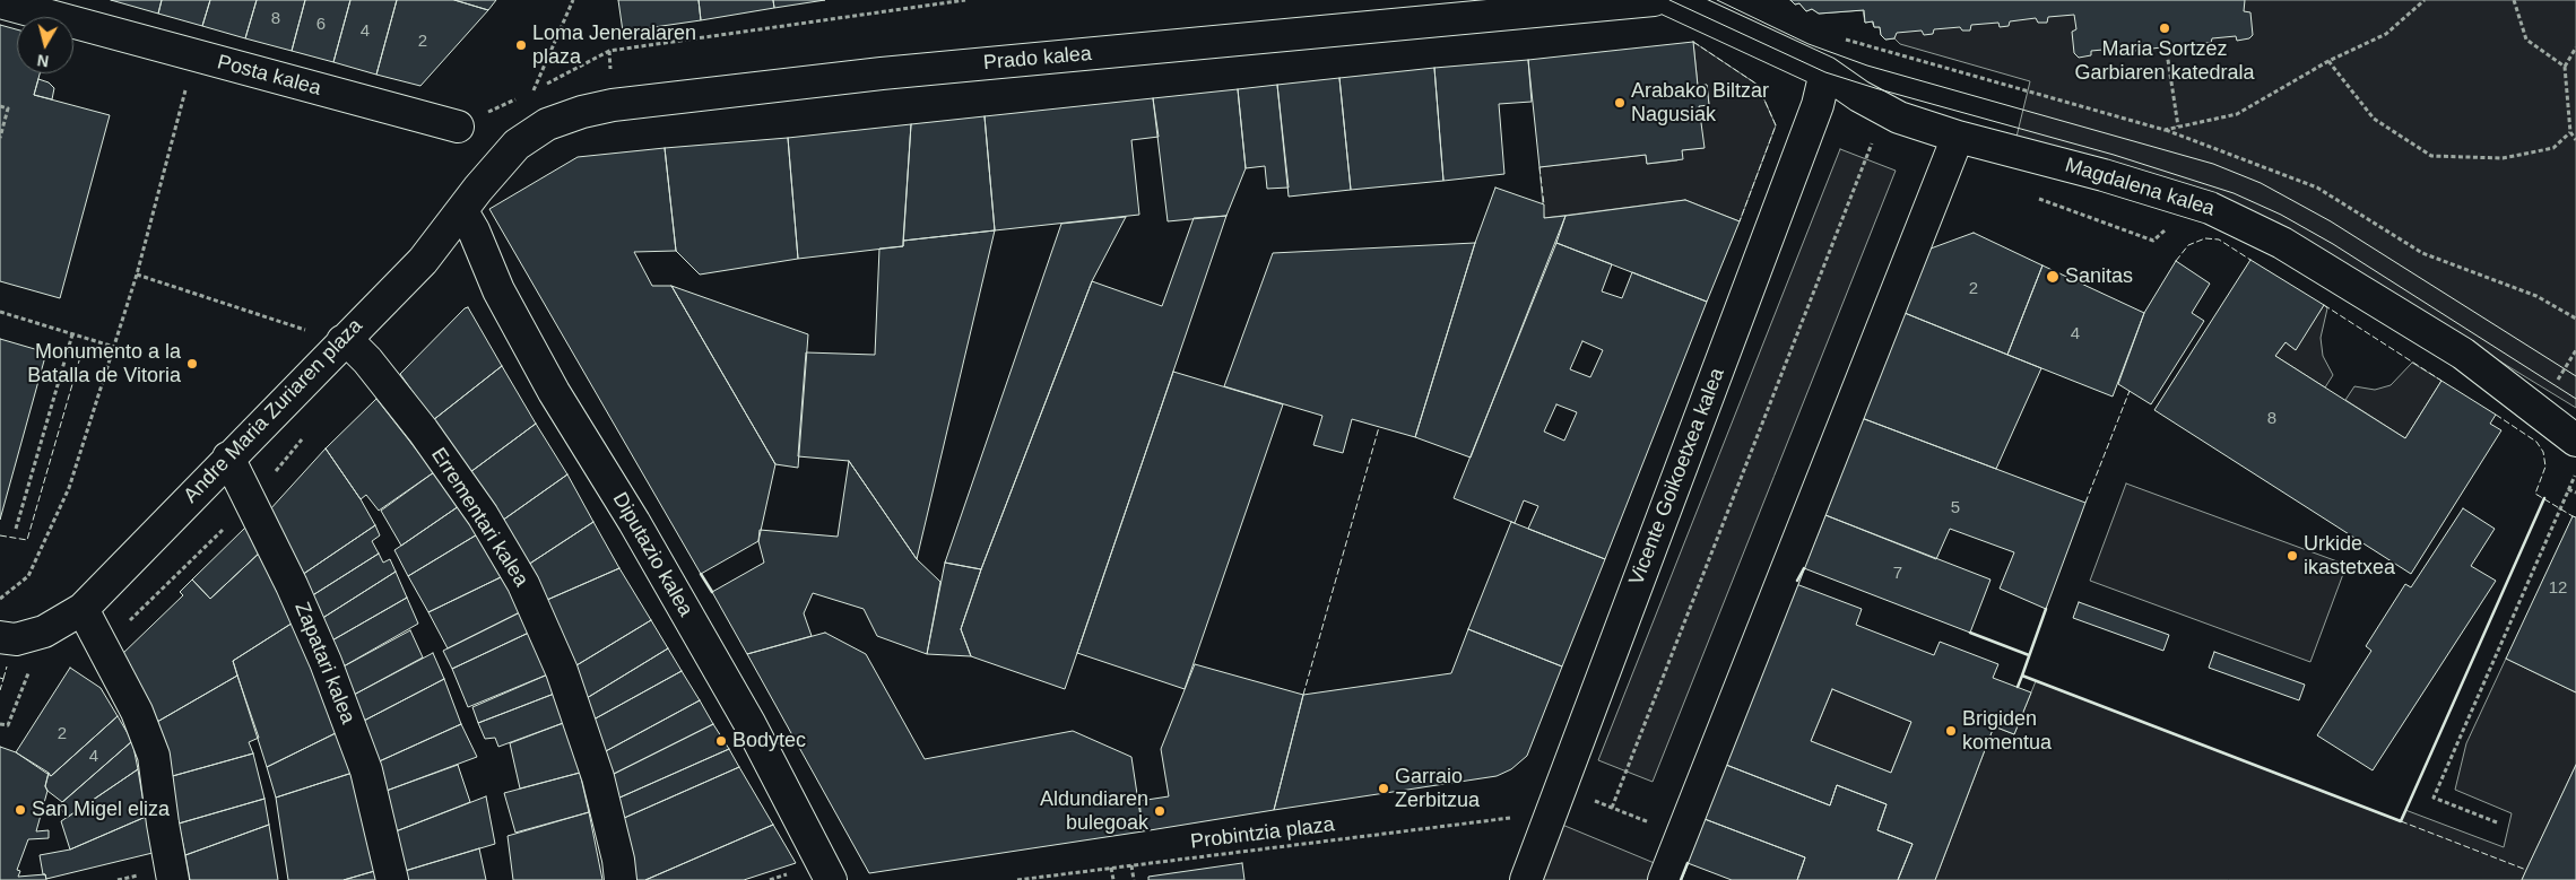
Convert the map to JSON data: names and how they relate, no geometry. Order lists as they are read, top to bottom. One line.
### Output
{"streets":{"street":["Prado kalea","Posta kalea","Magdalena kalea","Andre Maria Zuriaren plaza","Vicente Goikoetxea kalea","Errementari kalea","Diputazio kalea","Zapatari kalea"],"path":["Probintzia plaza"]},"crossings":[["Prado kalea","Andre Maria Zuriaren plaza"],["Prado kalea","Diputazio kalea"],["Magdalena kalea","Vicente Goikoetxea kalea"],["Andre Maria Zuriaren plaza","Errementari kalea"],["Andre Maria Zuriaren plaza","Diputazio kalea"],["Andre Maria Zuriaren plaza","Zapatari kalea"]],"places":["Maria Sortzez Garbiaren katedrala","Loma Jeneralaren plaza","Arabako Biltzar Nagusiak","Sanitas","Monumento a la Batalla de Vitoria","Urkide ikastetxea","Brigiden komentua","Bodytec","Garraio Zerbitzua","San Migel eliza","Aldundiaren bulegoak"],"house_numbers":["8","6","4","2","2","4","8","5","7","12","2","4"],"north":"bottom"}
